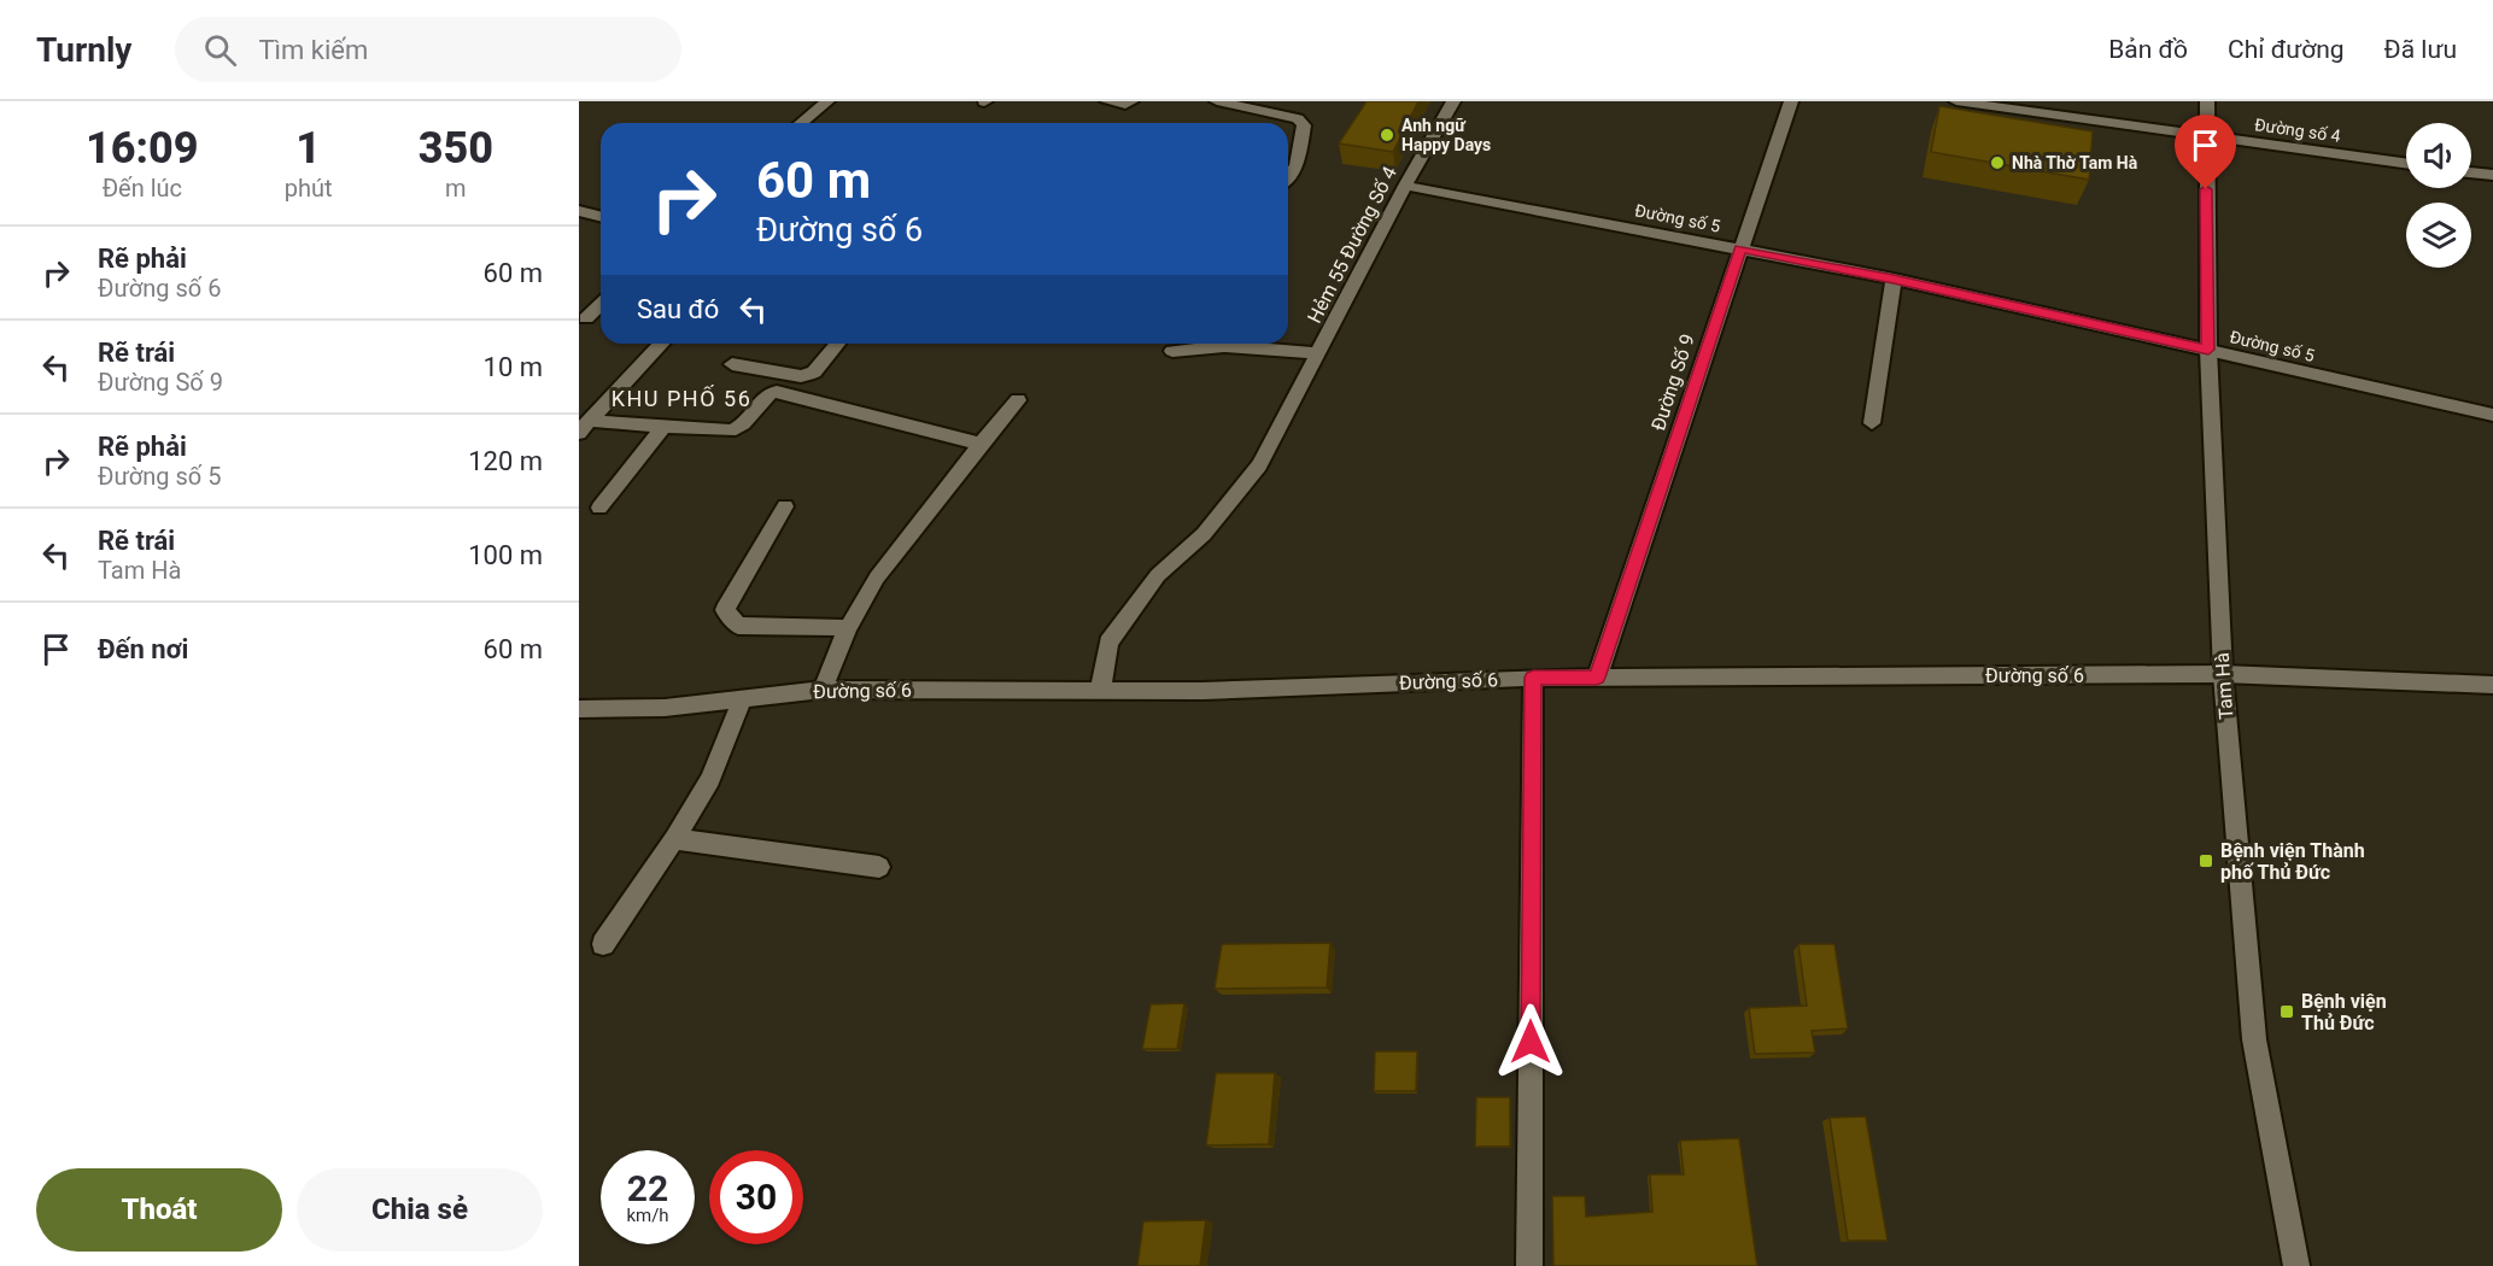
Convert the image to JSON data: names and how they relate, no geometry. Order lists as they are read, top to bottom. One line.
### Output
{"streets":{"street":["Đường số 4","Đường số 5","Hẻm 55 Đường Số 4","Đường Số 9","Đường số 6","Tam Hà"]},"crossings":[["Đường số 4","Tam Hà"],["Đường số 5","Hẻm 55 Đường Số 4"],["Đường số 5","Đường Số 9"],["Đường số 5","Tam Hà"],["Hẻm 55 Đường Số 4","Đường số 6"],["Đường Số 9","Đường số 6"],["Đường số 6","Tam Hà"]],"districts":["KHU PHỐ 56"],"places":{"other":["Anh ngữ Happy Days","Nhà Thờ Tam Hà"],"transit":["Bệnh viện Thành phố Thủ Đức","Bệnh viện Thủ Đức"]},"page":{"header":"Turnly","search":"Tìm kiếm","nav":["Bản đồ","Chỉ đường","Đã lưu"],"eta":["16:09","Đến lúc","1","phút","350","m"],"turn":["60 m","Đường số 6"],"list":[{"name":"Rẽ phải","note":"Đường số 6","value":"60 m"},{"name":"Rẽ trái","note":"Đường Số 9","value":"10 m"},{"name":"Rẽ phải","note":"Đường số 5","value":"120 m"},{"name":"Rẽ trái","note":"Tam Hà","value":"100 m"},{"name":"Đến nơi","value":"60 m"}],"then":"Sau đó","speed":"22 km/h","limit":"30","buttons":["Thoát","Chia sẻ"]}}
